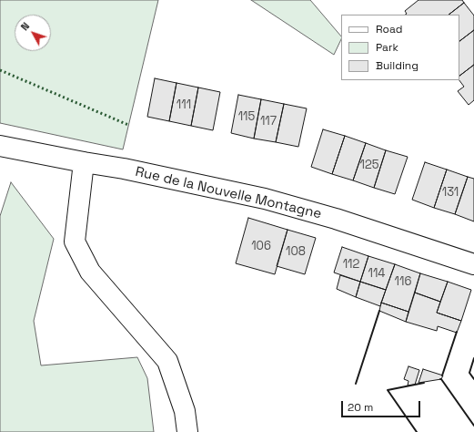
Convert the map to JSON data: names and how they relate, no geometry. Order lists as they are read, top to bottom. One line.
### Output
{"streets":{"street":["Rue de la Nouvelle Montagne"]},"house_numbers":["111","115","117","125","131","106","108","112","114","116"],"legend":["Road","Park","Building"],"scale_bar":"20 m","north":"top left"}
